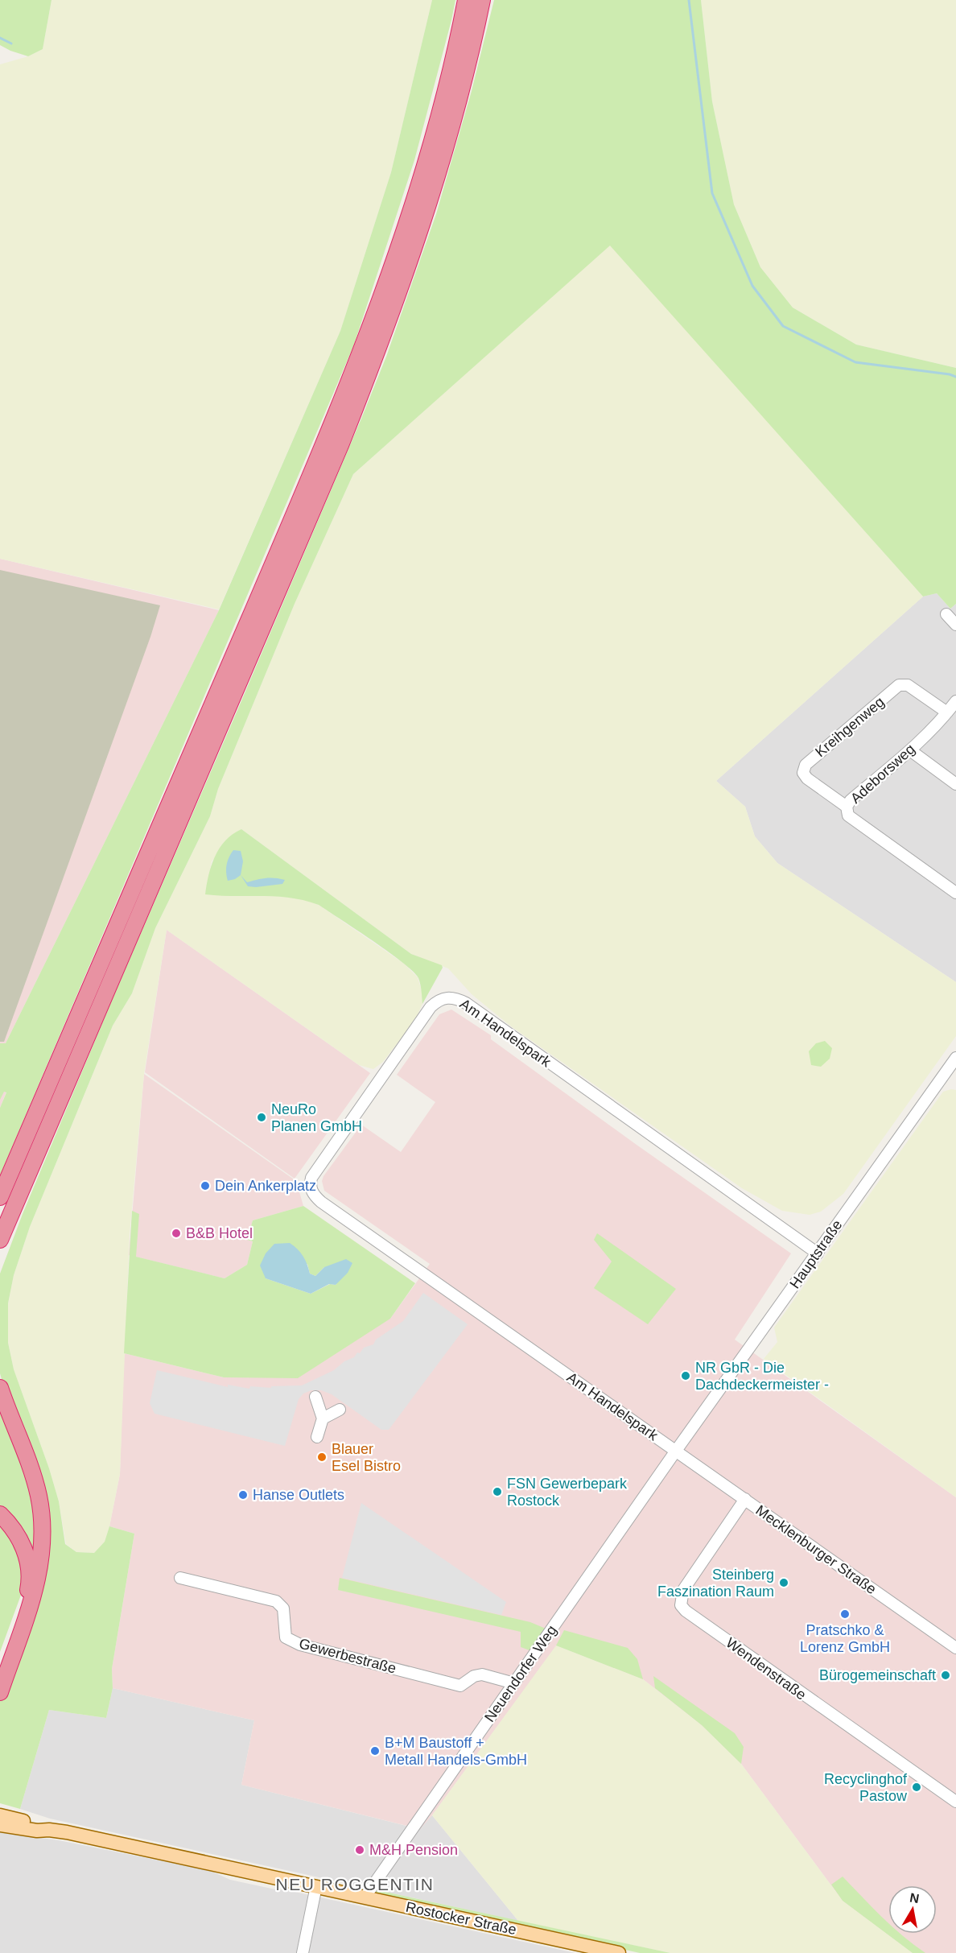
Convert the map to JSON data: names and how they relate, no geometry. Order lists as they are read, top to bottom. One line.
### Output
{"streets":{"main road":["Rostocker Straße"],"street":["Kreihgenweg","Adeborsweg","Am Handelspark","Hauptstraße","Mecklenburger Straße","Gewerbestraße","Wendenstraße","Neuendorfer Weg"]},"crossings":[["Kreihgenweg","Adeborsweg"],["Am Handelspark","Hauptstraße"],["Am Handelspark","Mecklenburger Straße"],["Am Handelspark","Neuendorfer Weg"],["Hauptstraße","Mecklenburger Straße"],["Hauptstraße","Neuendorfer Weg"],["Mecklenburger Straße","Wendenstraße"],["Mecklenburger Straße","Neuendorfer Weg"],["Gewerbestraße","Neuendorfer Weg"],["Neuendorfer Weg","Rostocker Straße"]],"districts":["NEU ROGGENTIN"],"places":["NeuRo Planen GmbH","Dein Ankerplatz","B&B Hotel","NR GbR - Die Dachdeckermeister -","Blauer Esel Bistro","FSN Gewerbepark Rostock","Hanse Outlets","Steinberg Faszination Raum","Pratschko & Lorenz GmbH","Bürogemeinschaft","B+M Baustoff + Metall Handels-GmbH","Recyclinghof Pastow","M&H Pension"],"north":"top"}
